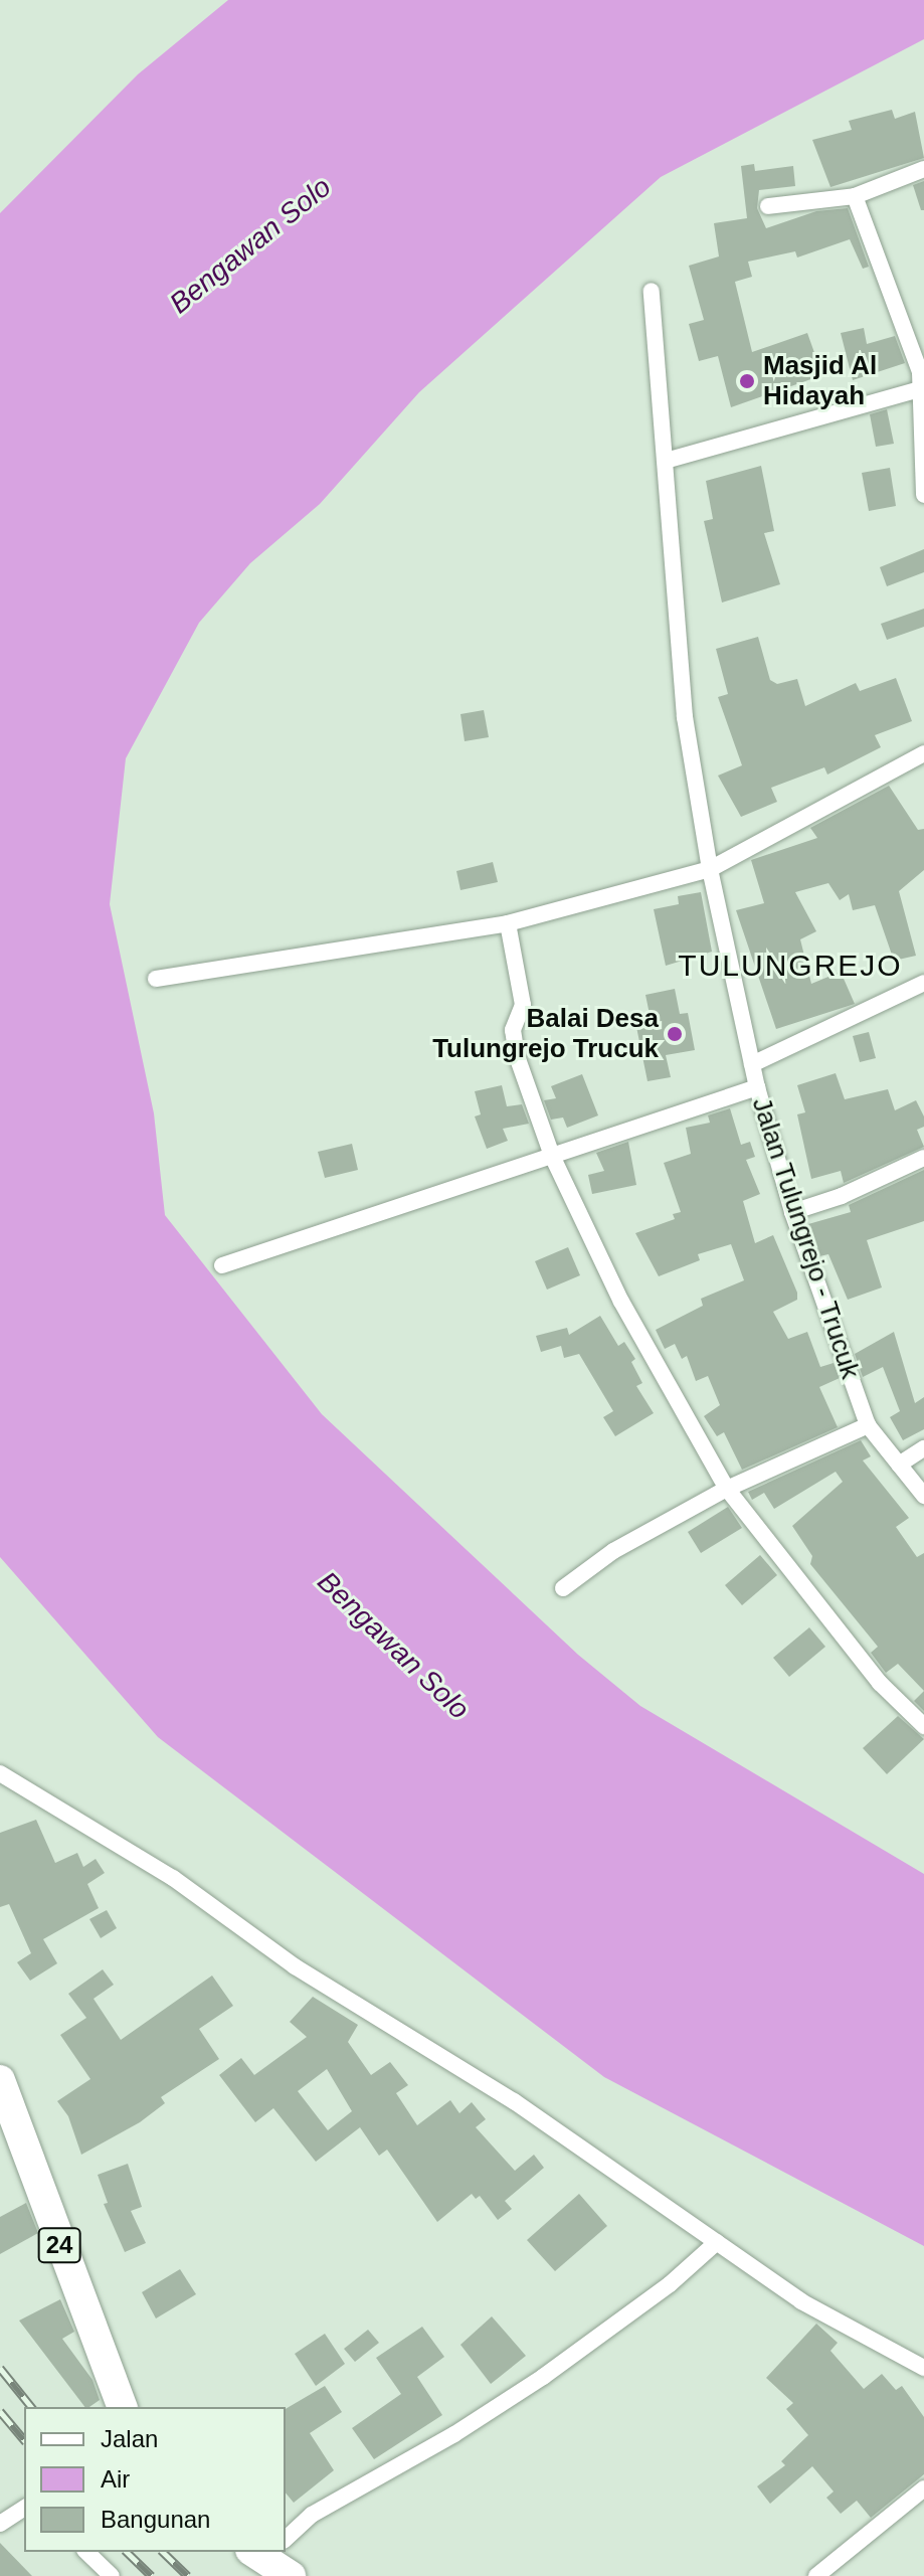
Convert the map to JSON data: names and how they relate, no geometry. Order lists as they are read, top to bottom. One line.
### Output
{"streets":{"highway":["24"],"street":["Jalan Tulungrejo - Trucuk"]},"districts":["TULUNGREJO"],"water":["Bengawan Solo"],"places":["Masjid Al Hidayah","Balai Desa Tulungrejo Trucuk"],"legend":["Jalan","Air","Bangunan"]}
